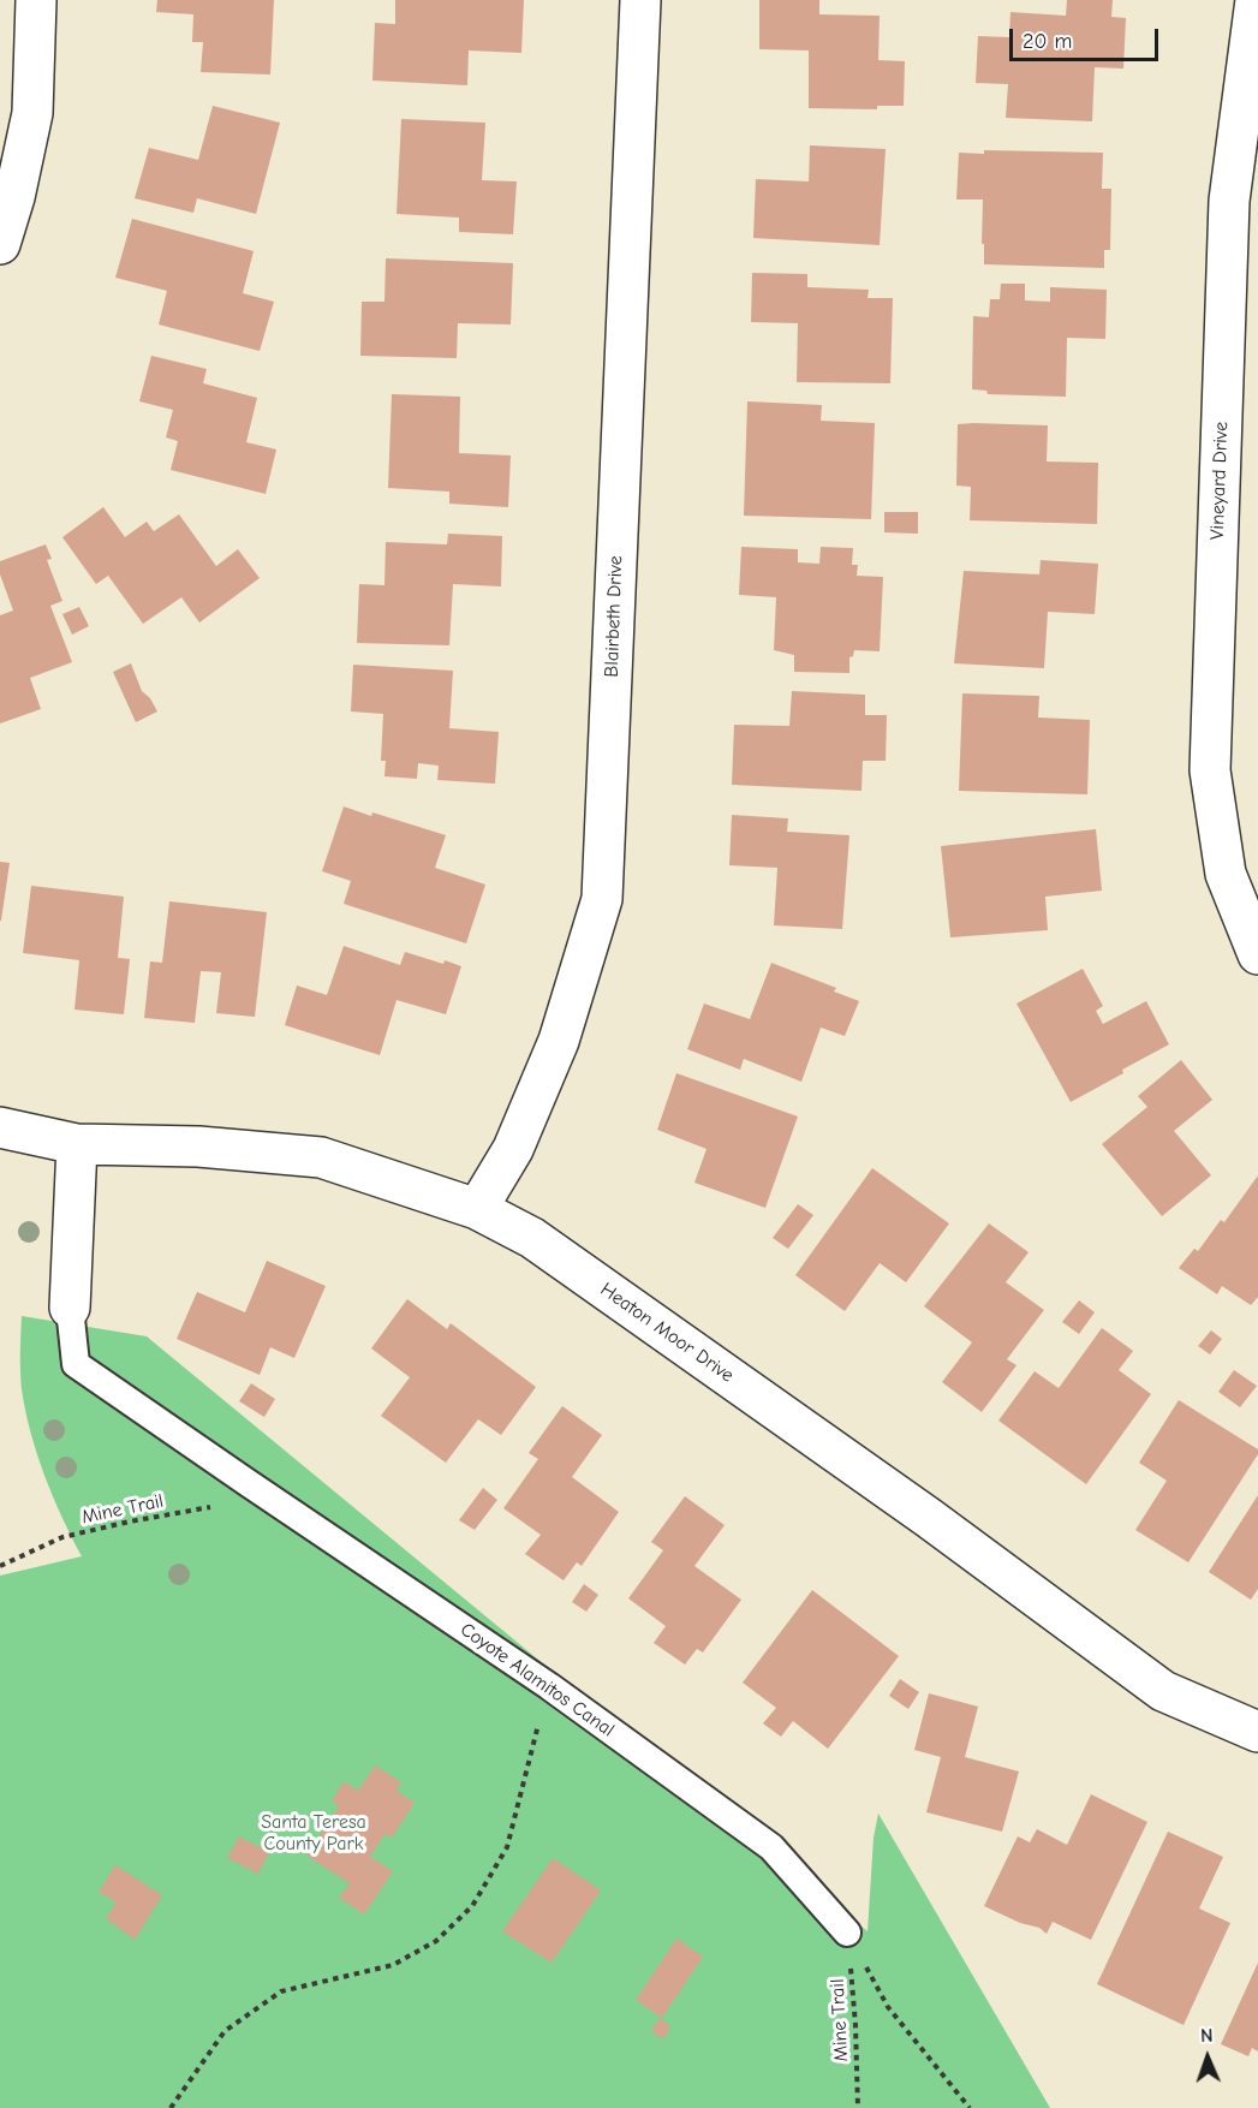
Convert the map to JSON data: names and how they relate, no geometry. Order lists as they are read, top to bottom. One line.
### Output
{"streets":{"street":["Vineyard Drive","Blairbeth Drive","Heaton Moor Drive"],"lane":["Coyote Alamitos Canal"],"path":["Mine Trail"]},"crossings":[["Blairbeth Drive","Heaton Moor Drive"],["Mine Trail","Coyote Alamitos Canal"]],"parks":["Santa Teresa County Park"],"scale_bar":"20 m","north":"top"}
